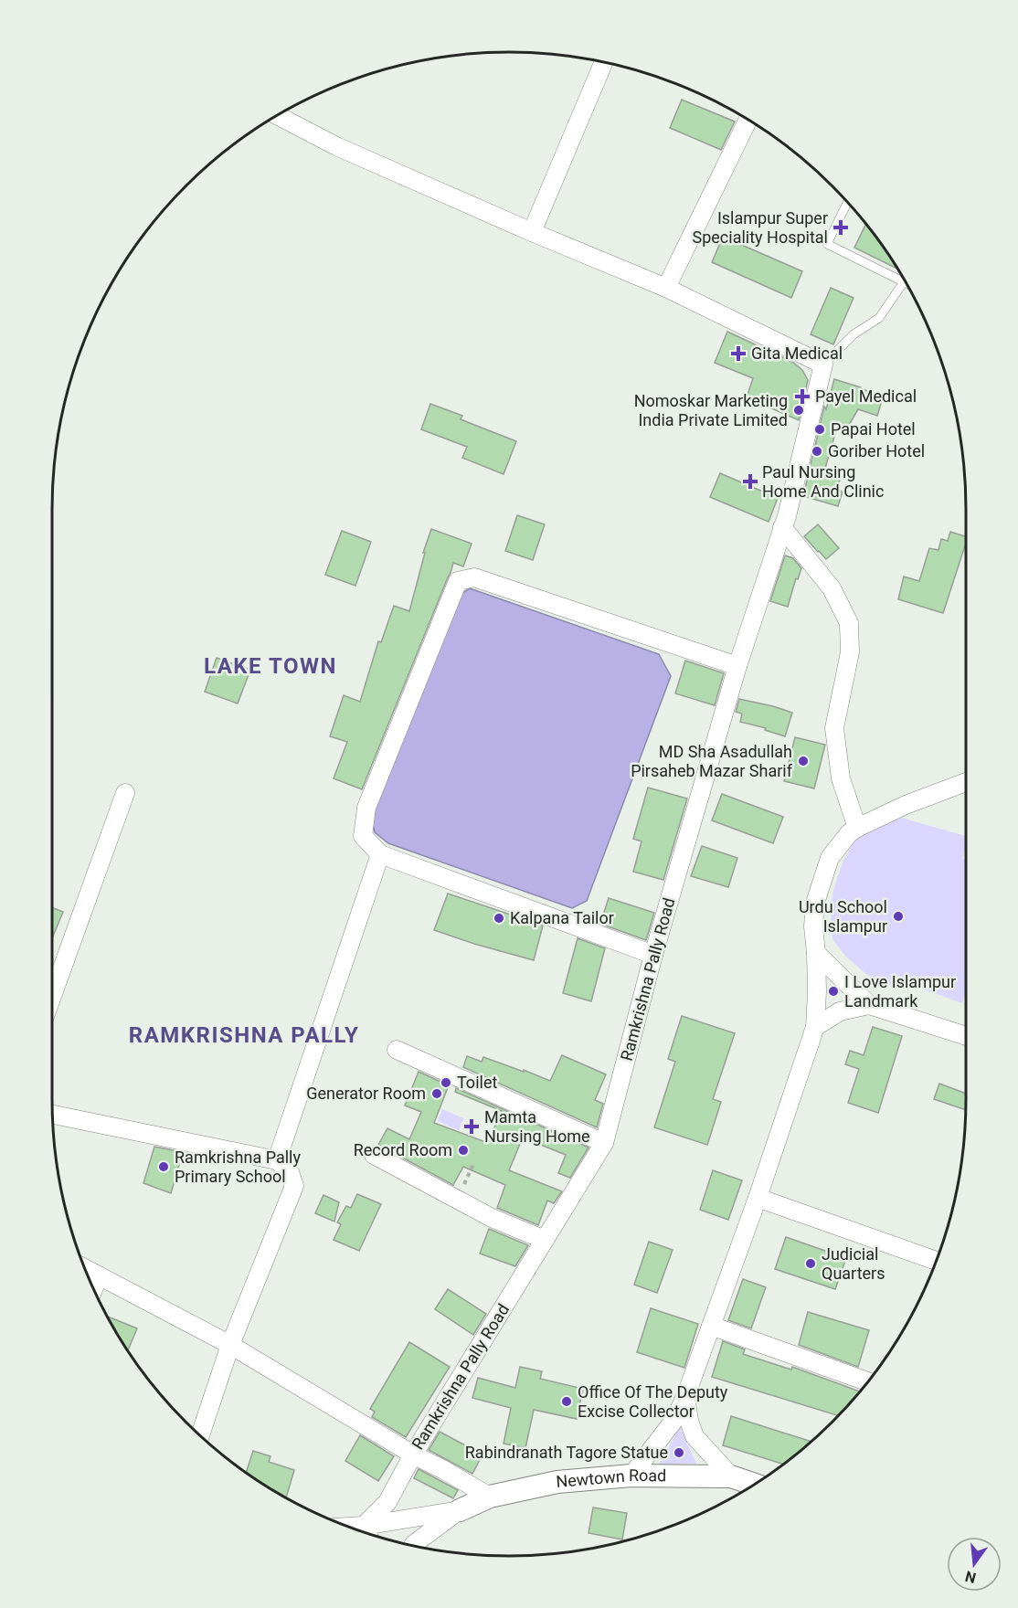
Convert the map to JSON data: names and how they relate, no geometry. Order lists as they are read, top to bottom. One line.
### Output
{"streets":{"street":["Ramkrishna Pally Road","Newtown Road"]},"districts":["LAKE TOWN","RAMKRISHNA PALLY"],"places":{"health":["Islampur Super Speciality Hospital","Gita Medical","Payel Medical","Paul Nursing Home And Clinic","Mamta Nursing Home"],"other":["Nomoskar Marketing India Private Limited","Papai Hotel","Goriber Hotel","MD Sha Asadullah Pirsaheb Mazar Sharif","Urdu School Islampur","Kalpana Tailor","I Love Islampur Landmark","Toilet","Generator Room","Record Room","Ramkrishna Pally Primary School","Judicial Quarters","Office Of The Deputy Excise Collector","Rabindranath Tagore Statue"]},"north":"bottom"}
